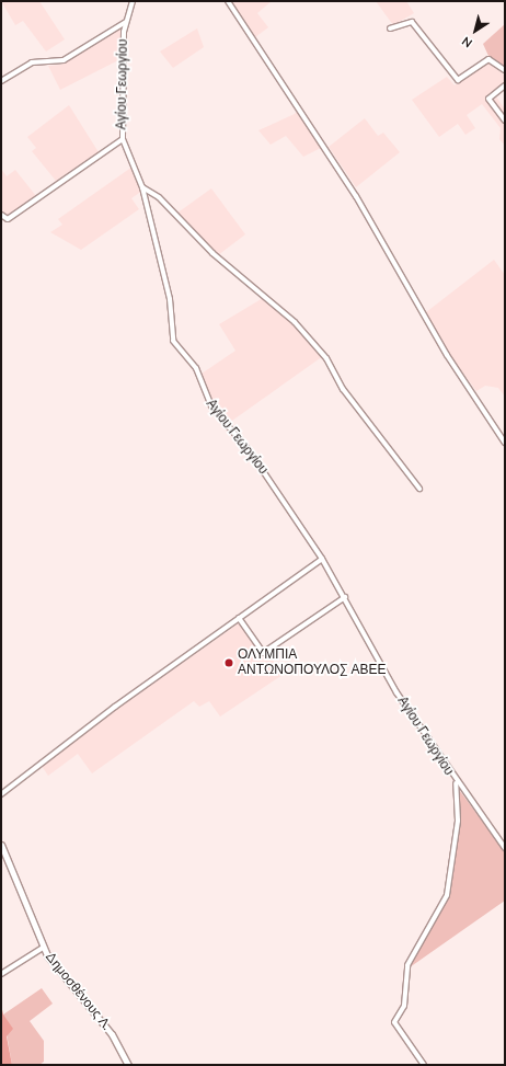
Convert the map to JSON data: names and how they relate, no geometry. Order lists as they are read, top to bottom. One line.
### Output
{"streets":{"street":["Αγίου Γεωργίου","Δημοσθένους Λ."]},"places":["ΟΛΥΜΠΙΑ ΑΝΤΩΝΟΠΟΥΛΟΣ ΑΒΕΕ"],"north":"bottom left"}
